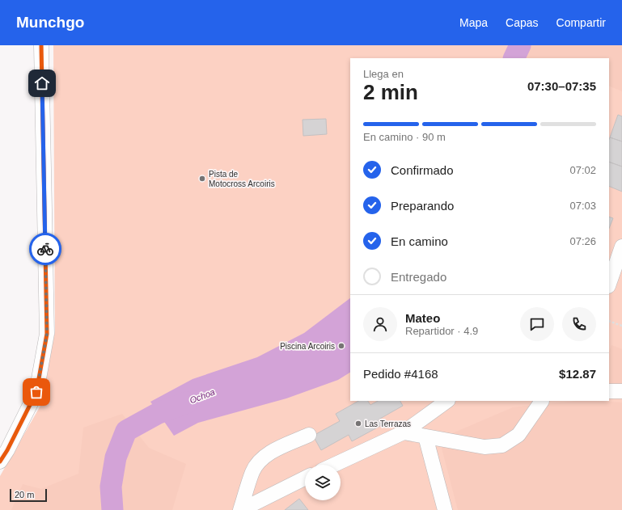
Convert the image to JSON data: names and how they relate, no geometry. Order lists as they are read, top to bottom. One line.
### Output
{"water":["Ochoa"],"places":["Pista de Motocross Arcoiris","Piscina Arcoiris","Las Terrazas"],"scale_bar":"20 m","page":{"header":"Munchgo","nav":["Mapa","Capas","Compartir"],"heading":["2 min","Llega en","07:30–07:35"],"panel":["Mateo","Repartidor · 4.9","Pedido #4168","$12.87"],"bar":"En camino · 90 m","list":[["Confirmado","07:02"],["Preparando","07:03"],["En camino","07:26"],"Entregado"],"scale":"20 m"}}
